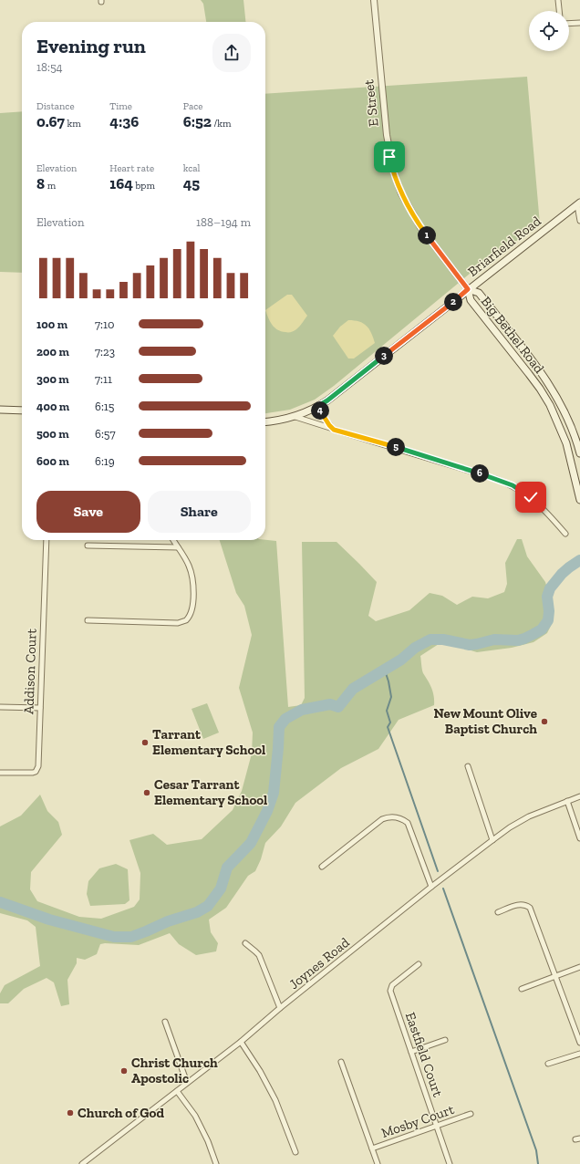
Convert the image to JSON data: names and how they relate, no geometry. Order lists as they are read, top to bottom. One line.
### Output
{"streets":{"main road":["Briarfield Road","Big Bethel Road"],"street":["E Street","Addison Court","Joynes Road","Eastfield Court","Mosby Court"]},"crossings":[["E Street","Briarfield Road"],["E Street","Big Bethel Road"],["Briarfield Road","Big Bethel Road"],["Eastfield Court","Mosby Court"]],"places":["New Mount Olive Baptist Church","Tarrant Elementary School","Cesar Tarrant Elementary School","Christ Church Apostolic","Church of God"],"page":{"heading":["Evening run","18:54"],"stats":[["Distance","0.67 km"],["Time","4:36"],["Pace","6:52 /km"],["Elevation","8 m"],["Heart rate","164 bpm"],["kcal","45"]],"chart":["Elevation","188–194 m"],"pins":["1","2","3","4","5","6"],"list":[{"name":"100 m","note":"7:10"},{"name":"200 m","note":"7:23"},{"name":"300 m","note":"7:11"},{"name":"400 m","note":"6:15"},{"name":"500 m","note":"6:57"},{"name":"600 m","note":"6:19"}],"buttons":["Save","Share"]}}
